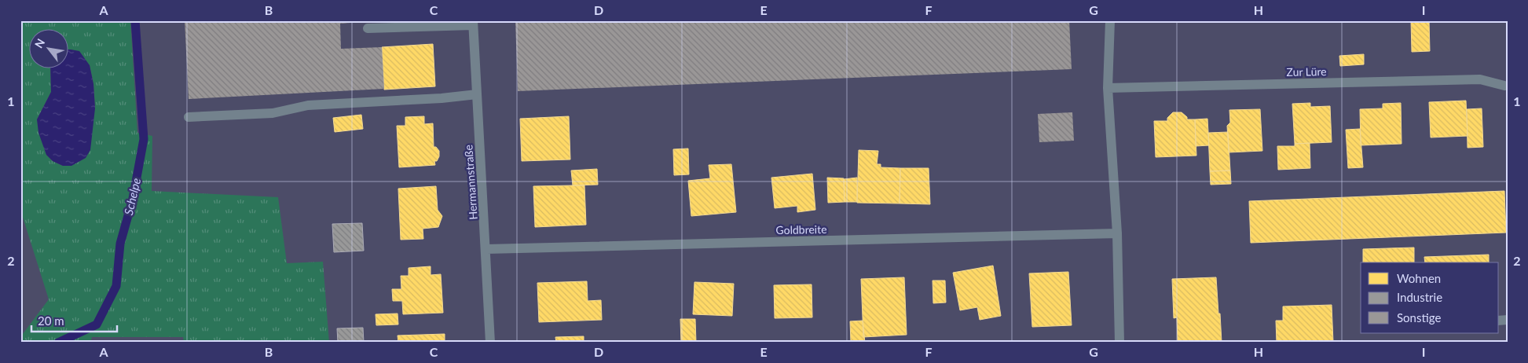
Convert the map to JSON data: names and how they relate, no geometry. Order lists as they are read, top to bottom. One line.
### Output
{"streets":{"street":["Zur Lüre","Hermannstraße","Goldbreite"]},"crossings":[["Hermannstraße","Goldbreite"]],"water":["Schelpe"],"legend":["Wohnen","Industrie","Sonstige"],"scale_bar":"20 m","north":"top left","grid":{"columns":["A","B","C","D","E","F","G","H","I"],"rows":["1","2"]}}
